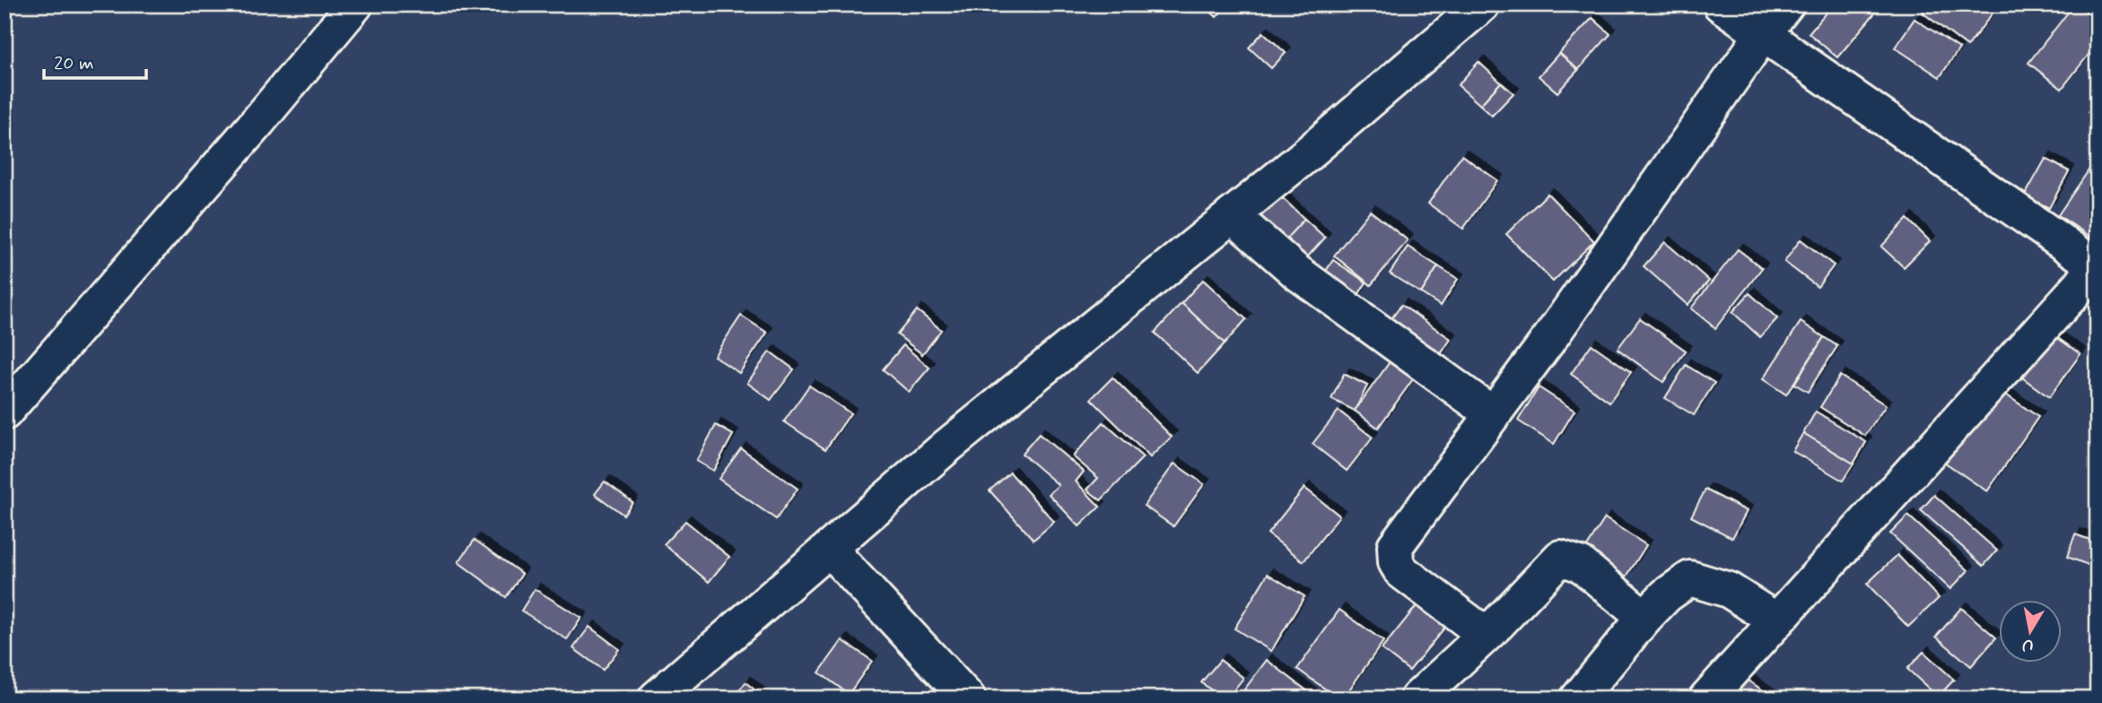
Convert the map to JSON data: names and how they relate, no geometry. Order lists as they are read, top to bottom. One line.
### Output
{"scale_bar":"20 m","north":"bottom"}
